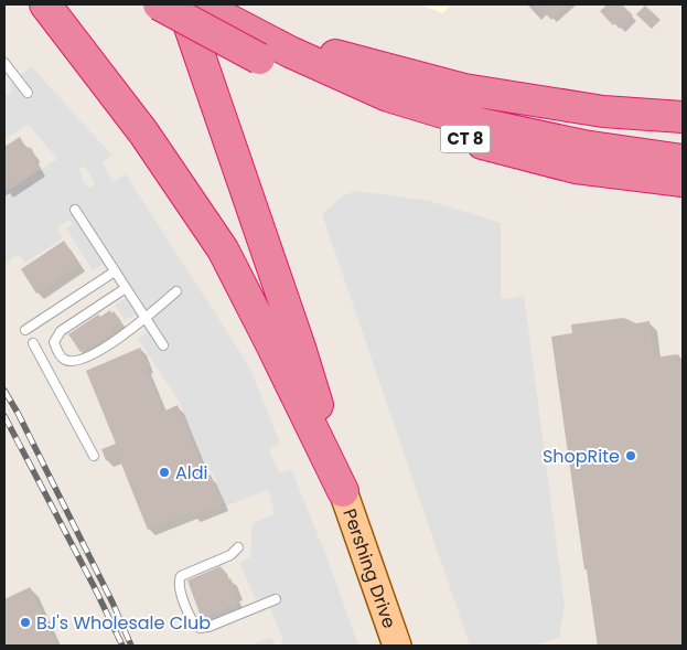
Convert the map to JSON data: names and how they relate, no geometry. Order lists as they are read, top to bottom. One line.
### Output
{"streets":{"highway":["CT 8"],"main road":["Pershing Drive"]},"places":["ShopRite","Aldi","BJ's Wholesale Club"]}
